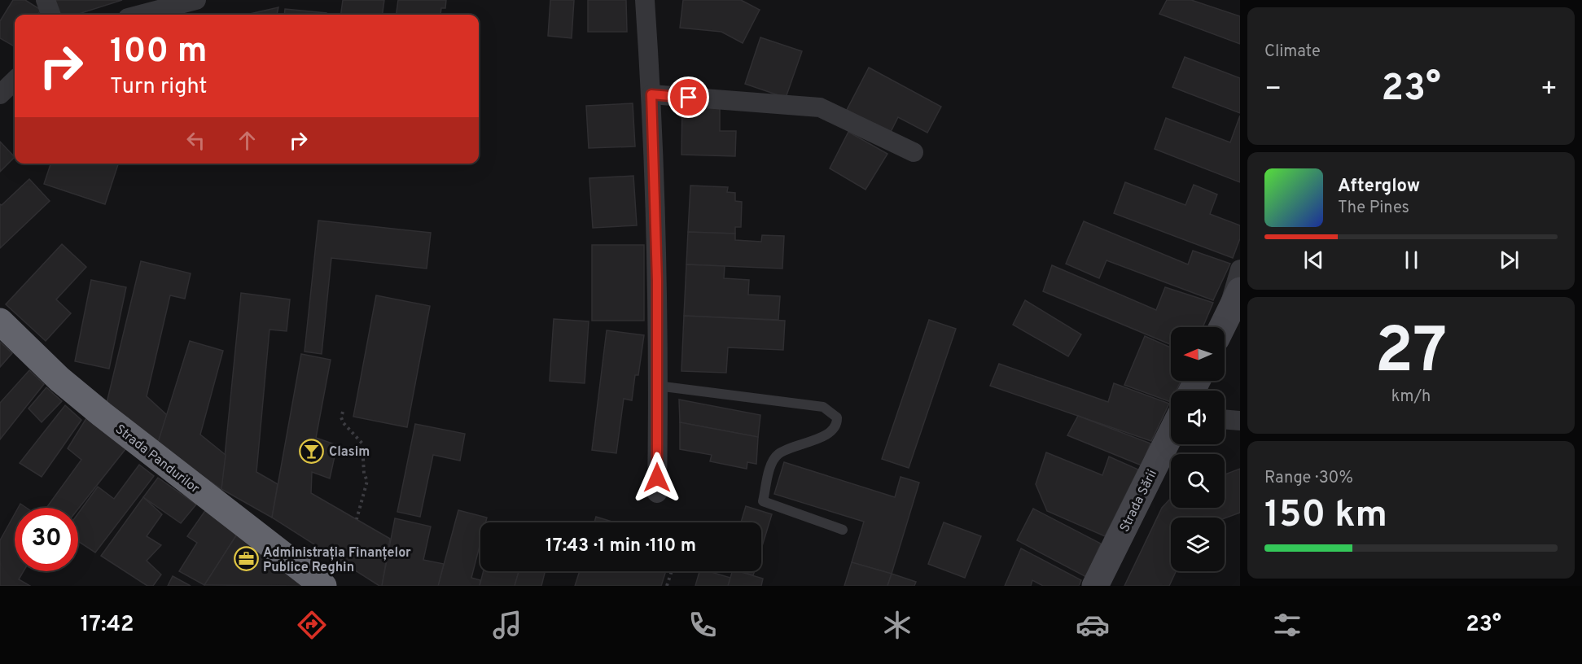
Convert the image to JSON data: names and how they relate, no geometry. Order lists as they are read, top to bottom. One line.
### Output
{"streets":{"highway":["Strada Pandurilor"],"street":["Strada Sării"]},"places":{"bar":["Clasim"],"office":["Administrația Finanțelor Publice Reghin"]},"north":"left","page":{"tile":["Climate",["27","km/h"],["Range · 30%","150 km"]],"turn":["100 m","Turn right"],"heat":["−","23°","+"],"song":["Afterglow","The Pines"],"limit":"30","trip":"17:43 · 1 min · 110 m","tabs":["17:42","23°"]}}
